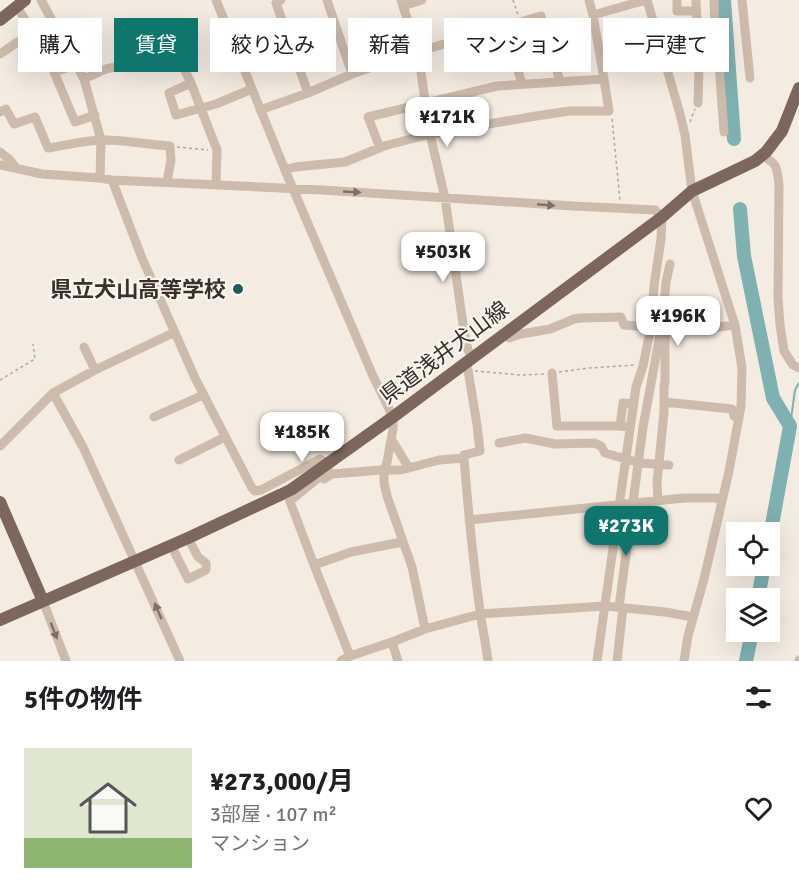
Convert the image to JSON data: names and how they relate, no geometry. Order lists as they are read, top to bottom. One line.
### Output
{"streets":{"main road":["県道浅井犬山線"]},"places":["県立犬山高等学校"],"page":{"chip":["購入","賃貸","絞り込み","新着","マンション","一戸建て"],"price":["¥171K","¥503K","¥196K","¥185K","¥273K"],"heading":"5件の物件","list":[{"name":"¥273,000/月","note":"3部屋 · 107 m² · マンション"}]}}
